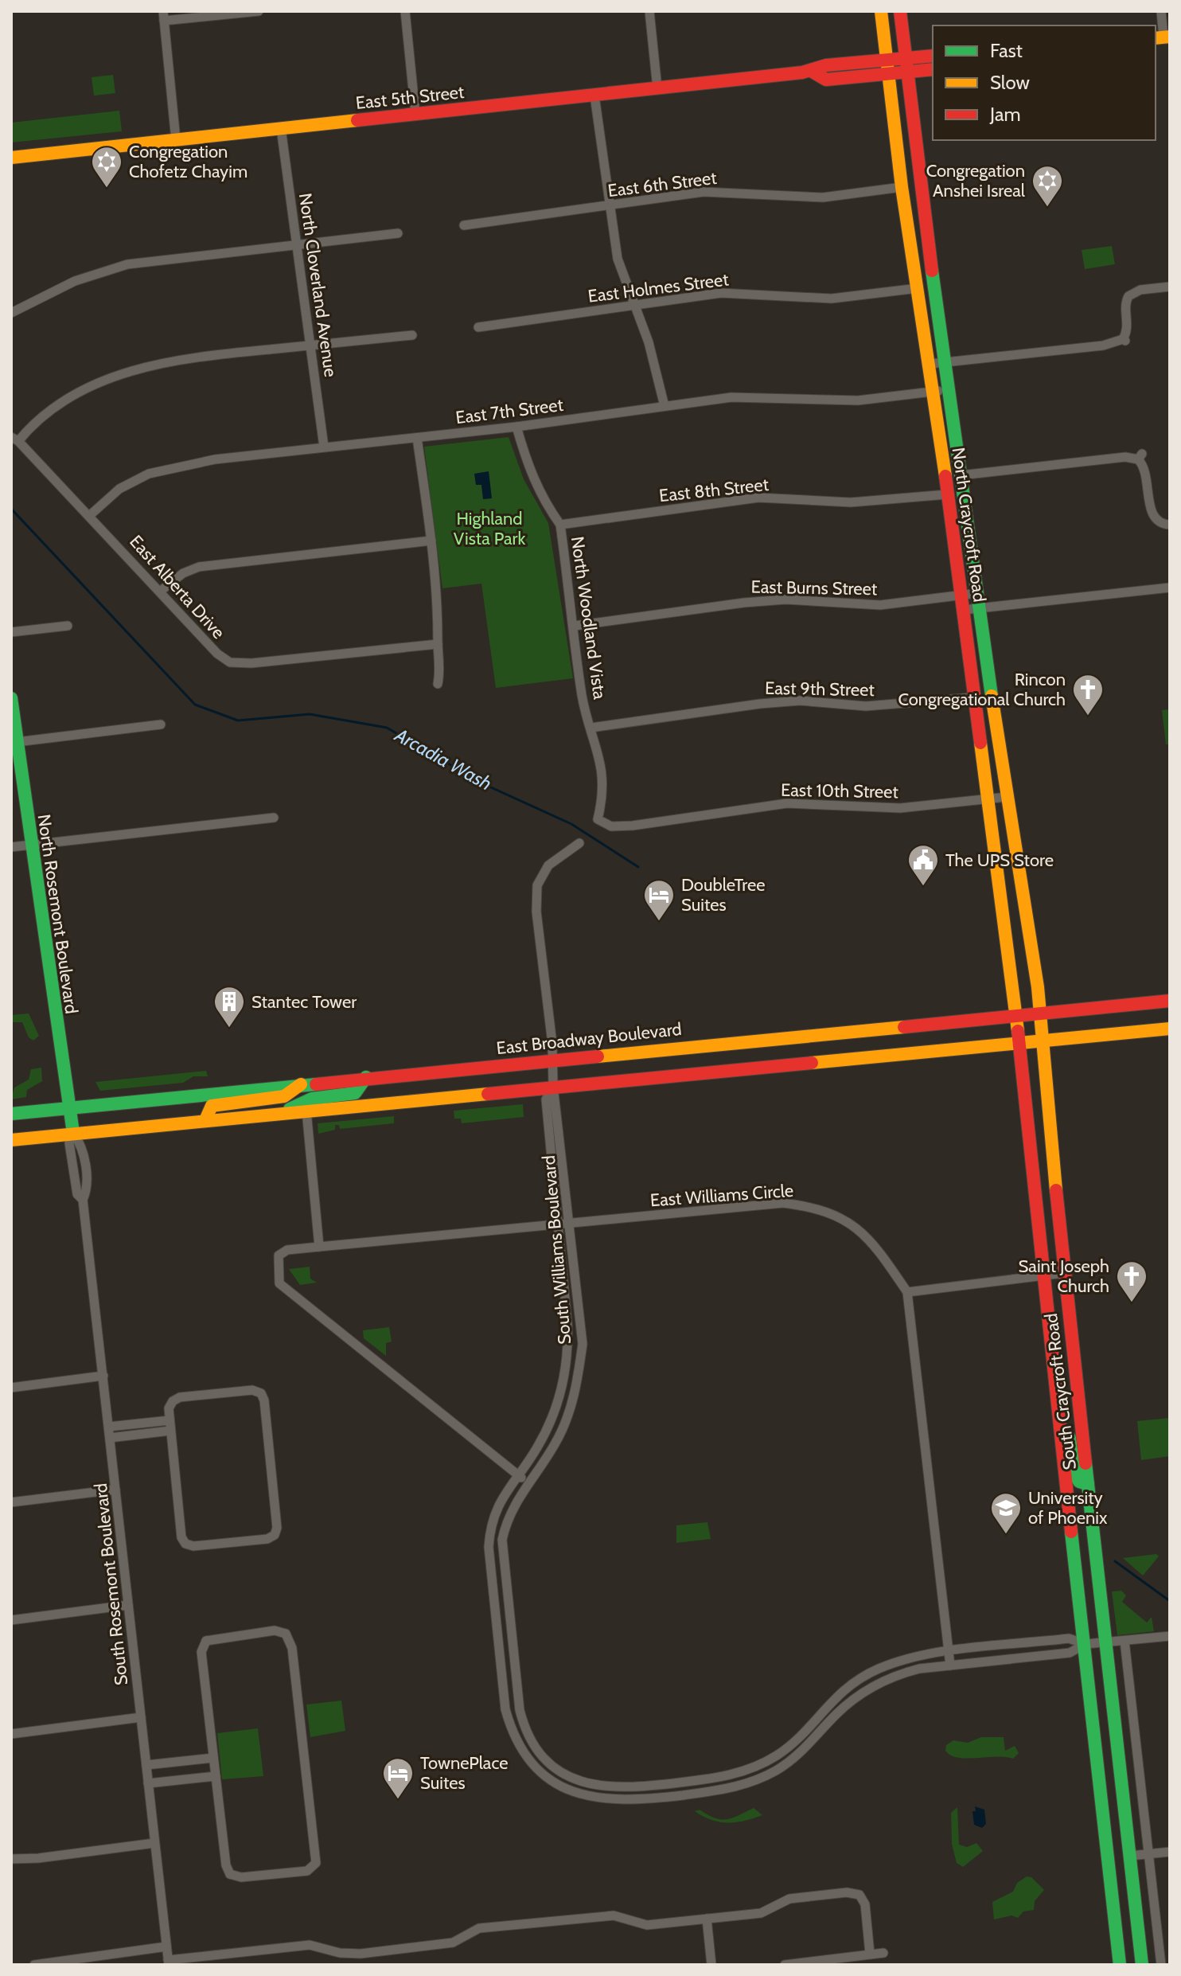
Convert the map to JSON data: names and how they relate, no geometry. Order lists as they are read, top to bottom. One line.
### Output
{"streets":{"main road":["East 5th Street","North Craycroft Road","North Rosemont Boulevard","East Broadway Boulevard","South Craycroft Road"],"street":["East 6th Street","North Cloverland Avenue","East Holmes Street","East 7th Street","East 8th Street","East Alberta Drive","East Burns Street","North Woodland Vista","East 9th Street","East 10th Street","East Williams Circle","South Williams Boulevard","South Rosemont Boulevard"]},"crossings":[["East 5th Street","North Cloverland Avenue"],["East 5th Street","North Craycroft Road"],["East 6th Street","North Craycroft Road"],["North Cloverland Avenue","East 7th Street"],["East Holmes Street","North Craycroft Road"],["East 7th Street","North Craycroft Road"],["East 7th Street","East Alberta Drive"],["East 7th Street","North Woodland Vista"],["East 8th Street","North Craycroft Road"],["East 8th Street","North Woodland Vista"],["North Craycroft Road","East Burns Street"],["North Craycroft Road","East 9th Street"],["North Craycroft Road","East 10th Street"],["North Craycroft Road","East Broadway Boulevard"],["North Craycroft Road","South Craycroft Road"],["East Burns Street","North Woodland Vista"],["North Woodland Vista","East 9th Street"],["North Woodland Vista","East 10th Street"],["North Rosemont Boulevard","East Broadway Boulevard"],["North Rosemont Boulevard","South Rosemont Boulevard"],["East Williams Circle","South Williams Boulevard"],["South Williams Boulevard","South Craycroft Road"]],"water":["Arcadia Wash"],"parks":["Highland Vista Park"],"places":{"synagogue":["Congregation Chofetz Chayim","Congregation Anshei Isreal"],"church":["Rincon Congregational Church","Saint Joseph Church"],"public building":["The UPS Store"],"hotel":["DoubleTree Suites","TownePlace Suites"],"building":["Stantec Tower"],"school or university":["University of Phoenix"]},"legend":["Fast","Slow","Jam"]}
